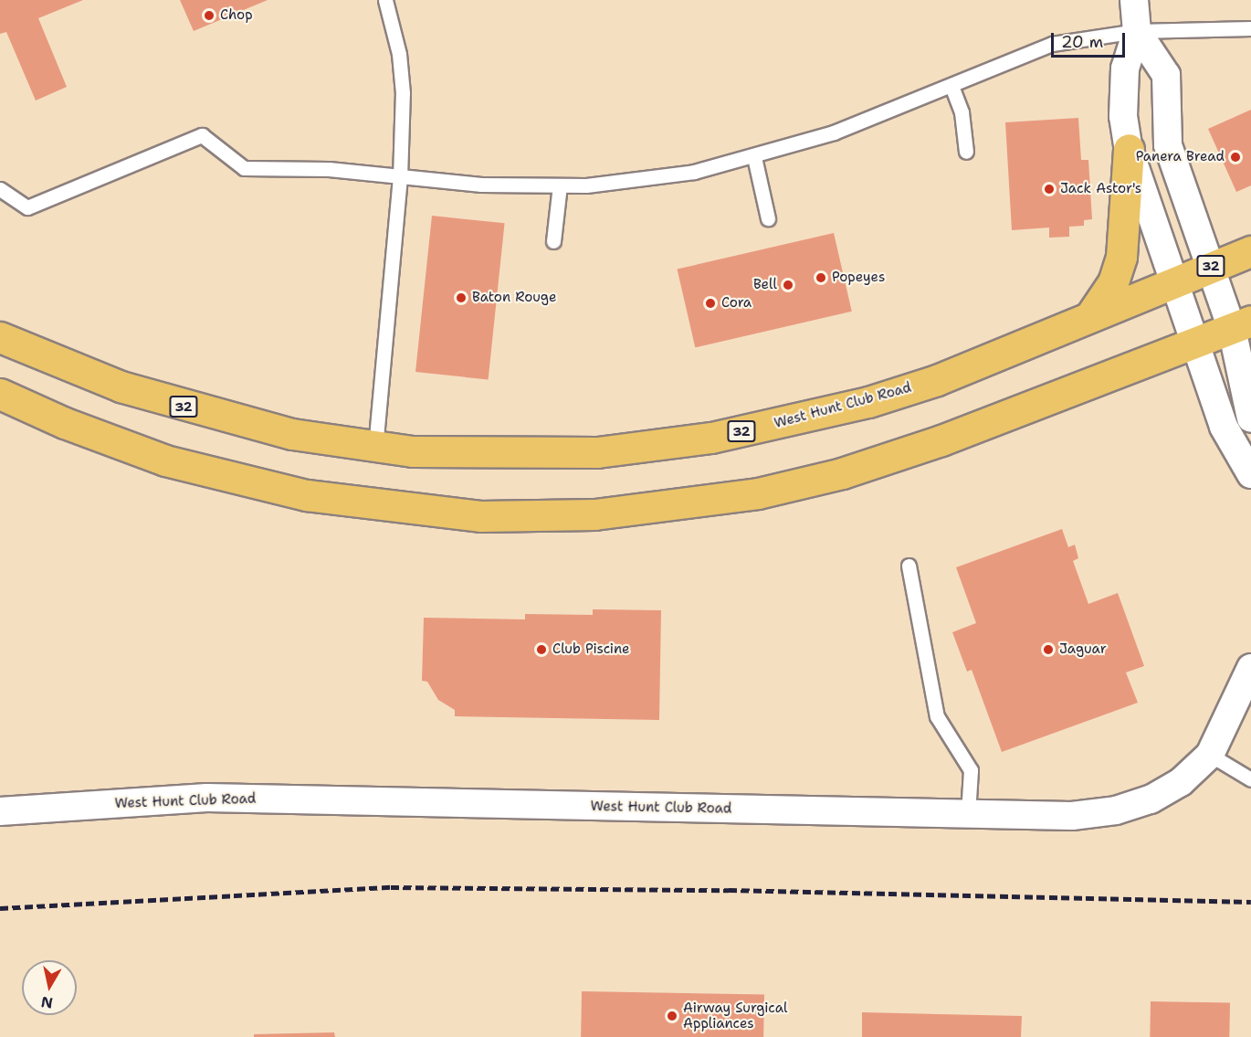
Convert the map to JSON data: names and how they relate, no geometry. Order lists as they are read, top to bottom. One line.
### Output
{"streets":{"main road":["32","West Hunt Club Road"]},"places":["Chop","Panera Bread","Jack Astor's","Popeyes","Bell","Baton Rouge","Cora","Club Piscine","Jaguar","Airway Surgical Appliances"],"scale_bar":"20 m","north":"bottom"}
